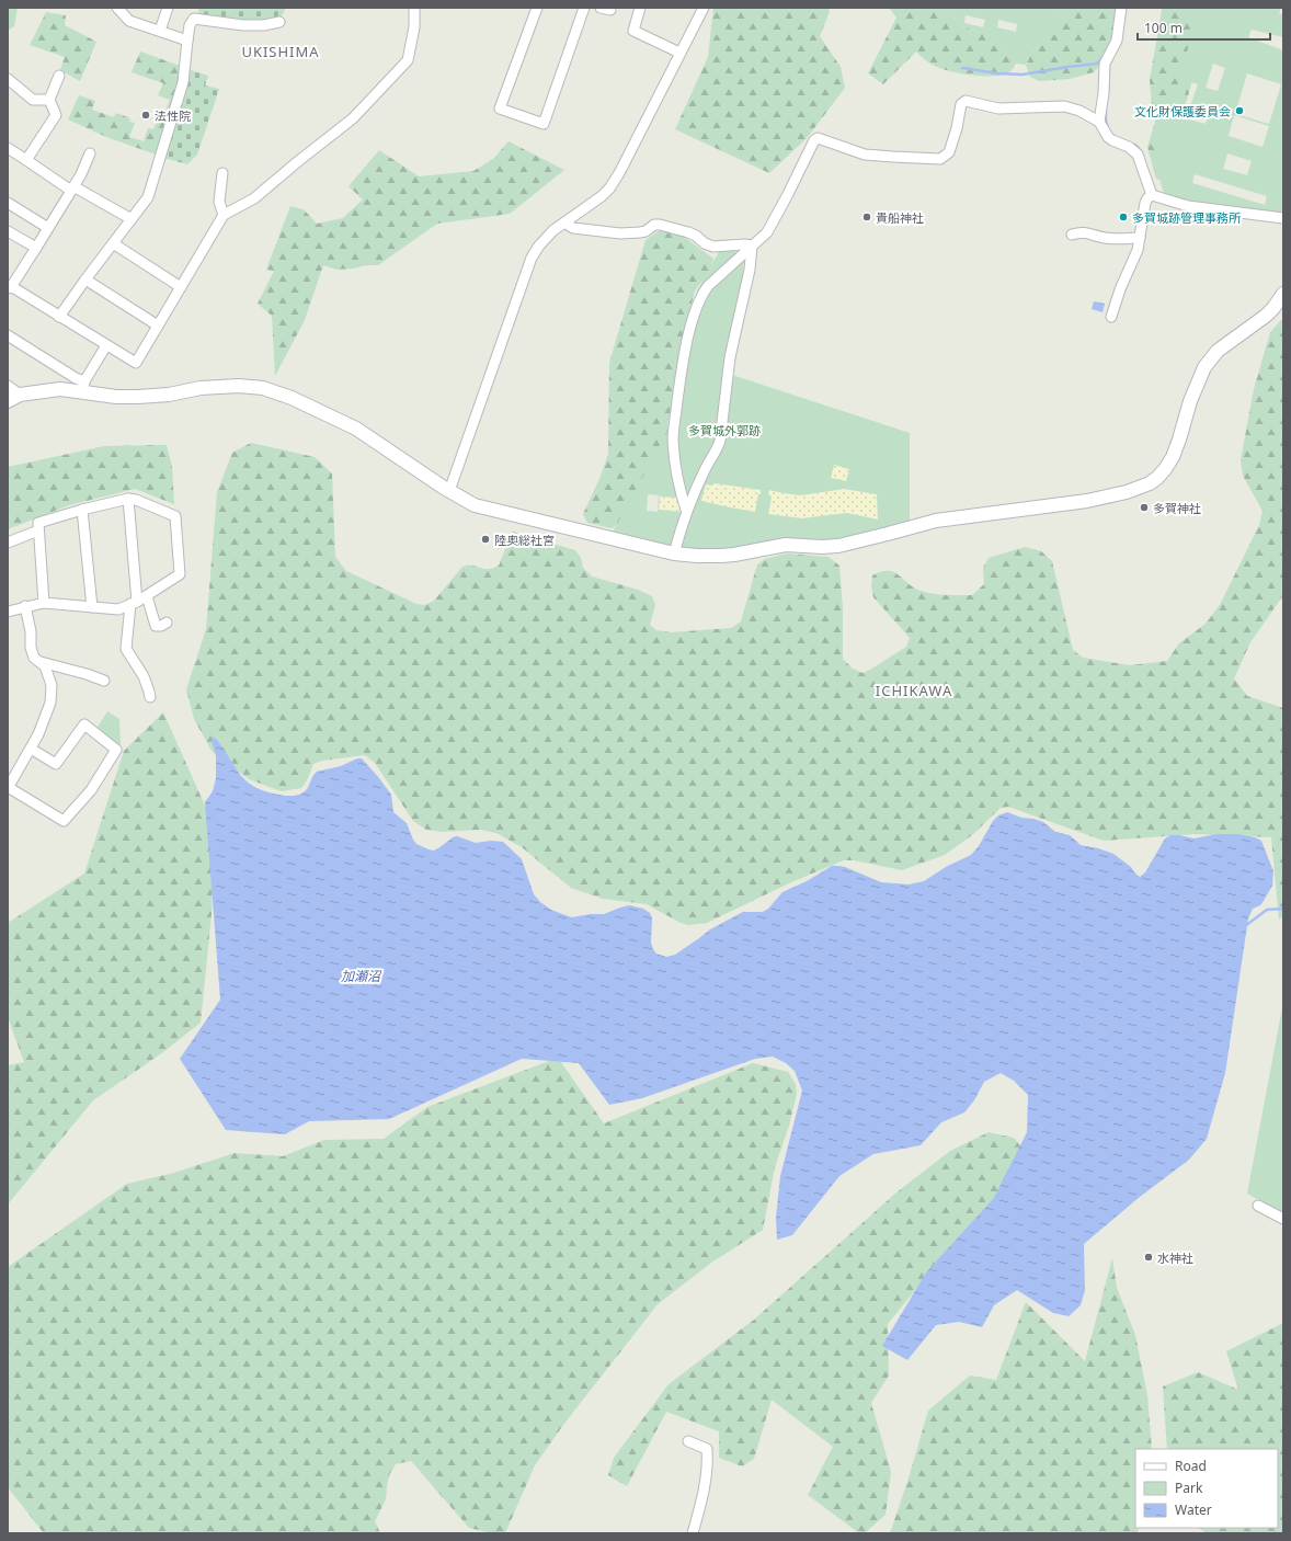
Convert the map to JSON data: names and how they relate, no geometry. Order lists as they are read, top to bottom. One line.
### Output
{"districts":["UKISHIMA","ICHIKAWA"],"water":["加瀬沼"],"parks":["多賀城外郭跡"],"places":["文化財保護委員会","法性院","貴船神社","多賀城跡管理事務所","多賀神社","陸奥総社宮","水神社"],"legend":["Road","Park","Water"],"scale_bar":"100 m"}
